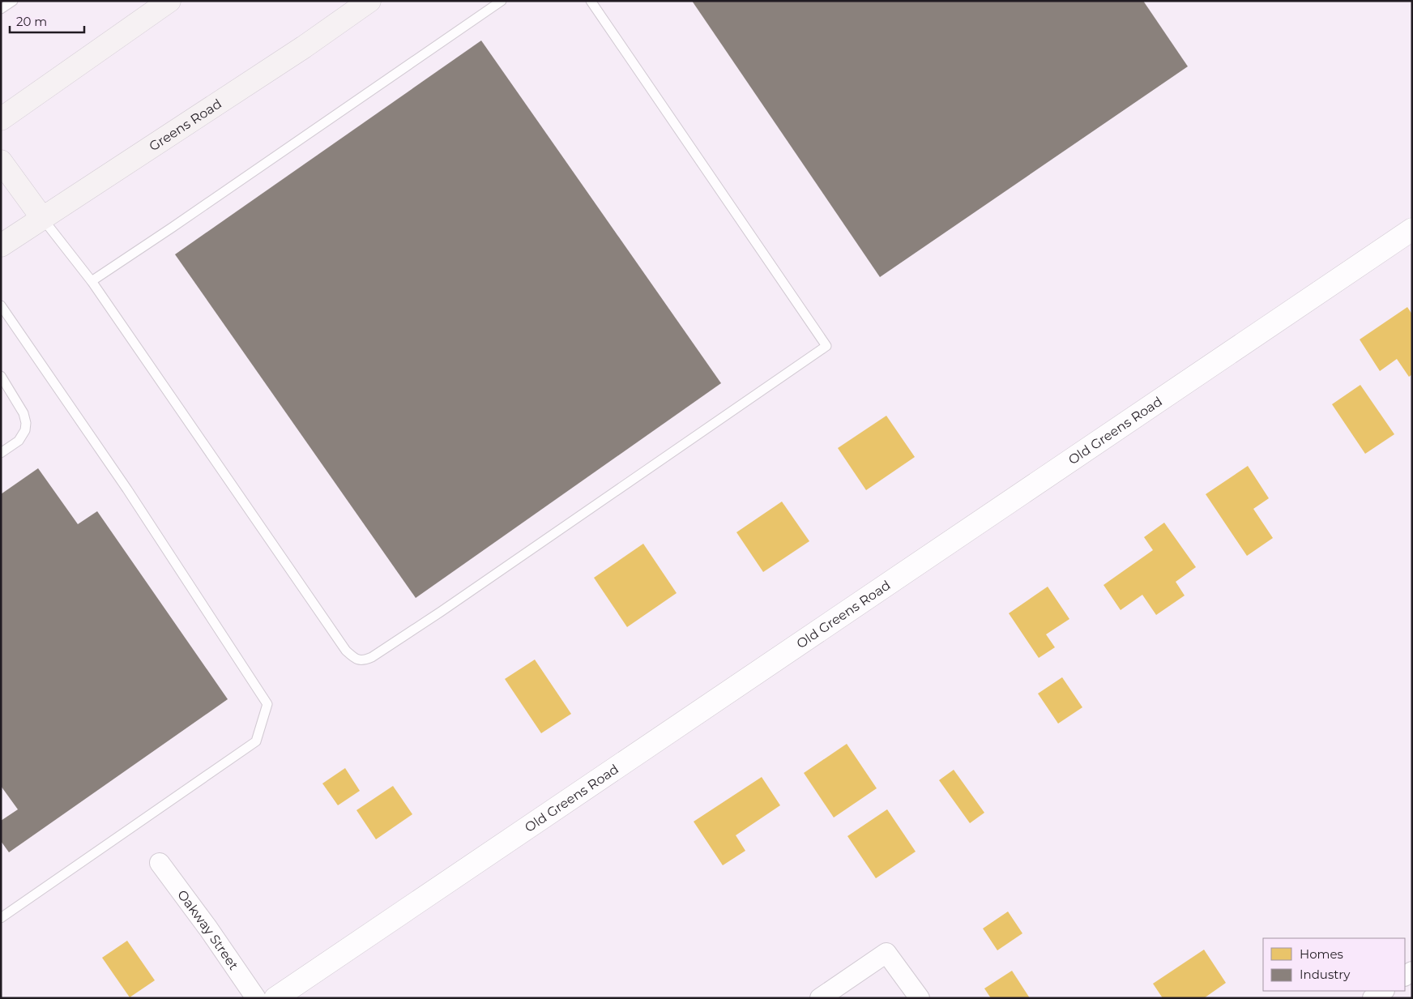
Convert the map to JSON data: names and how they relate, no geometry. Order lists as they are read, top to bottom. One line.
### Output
{"streets":{"main road":["Greens Road"],"street":["Old Greens Road","Oakway Street"]},"legend":["Homes","Industry"],"scale_bar":"20 m"}
